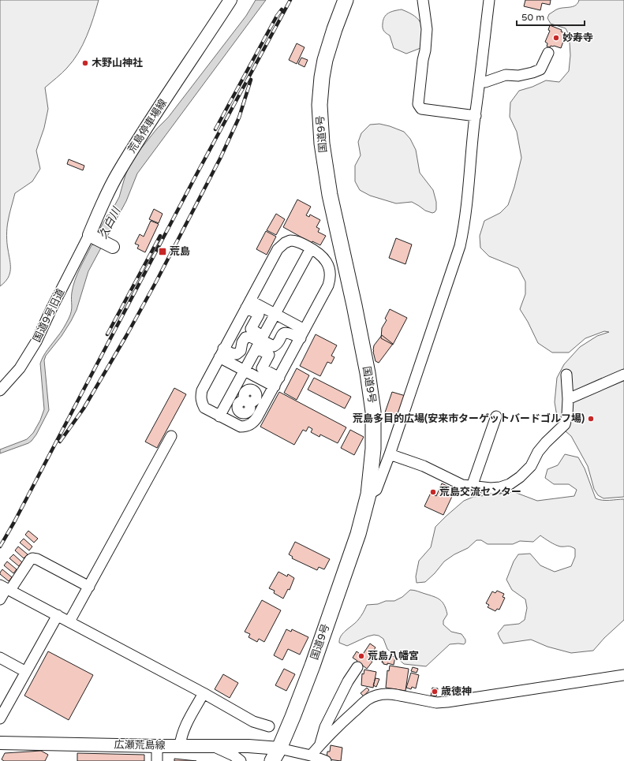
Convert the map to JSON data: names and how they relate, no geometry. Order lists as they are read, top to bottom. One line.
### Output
{"streets":{"highway":["国道9号"],"main road":["荒島停車場線","広瀬荒島線"],"street":["国道9号旧道"]},"crossings":[["荒島停車場線","国道9号旧道"],["国道9号","広瀬荒島線"]],"water":["久白川"],"places":{"other":["妙寿寺","木野山神社","荒島多目的広場(安来市ターゲットバードゴルフ場)","荒島交流センター","荒島八幡宮","歳徳神"],"transit":["荒島"]},"scale_bar":"50 m"}
